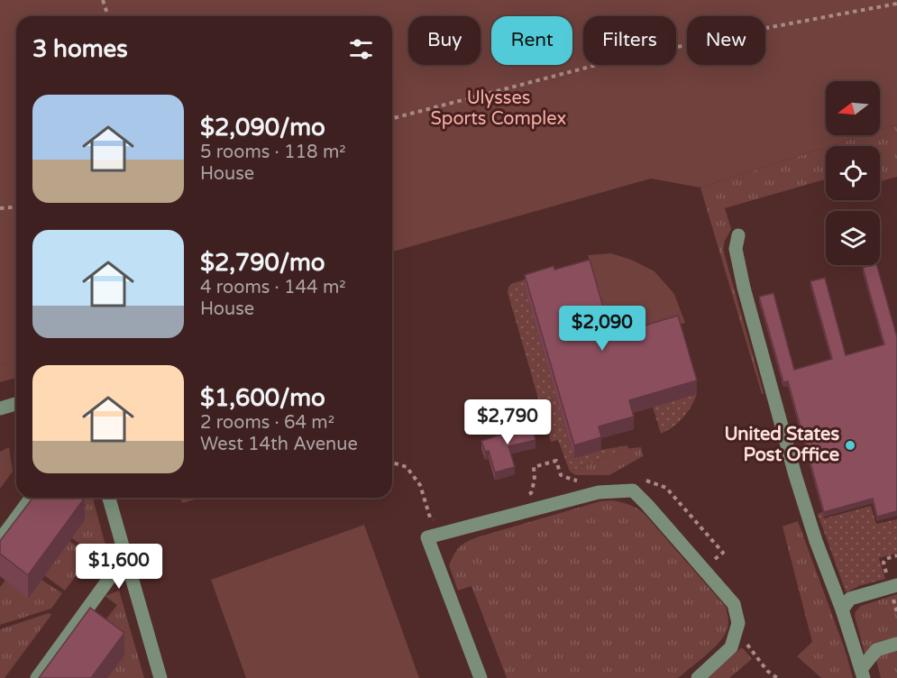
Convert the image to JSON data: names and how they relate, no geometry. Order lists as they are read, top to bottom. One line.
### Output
{"parks":["Ulysses Sports Complex"],"places":["United States Post Office"],"north":"left","page":{"chip":["Buy","Rent","Filters","New"],"heading":"3 homes","list":[{"name":"$2,090/mo","note":"5 rooms · 118 m² · House"},{"name":"$2,790/mo","note":"4 rooms · 144 m² · House"},{"name":"$1,600/mo","note":"2 rooms · 64 m² · West 14th Avenue"}],"price":["$2,090","$2,790","$1,600"]}}
